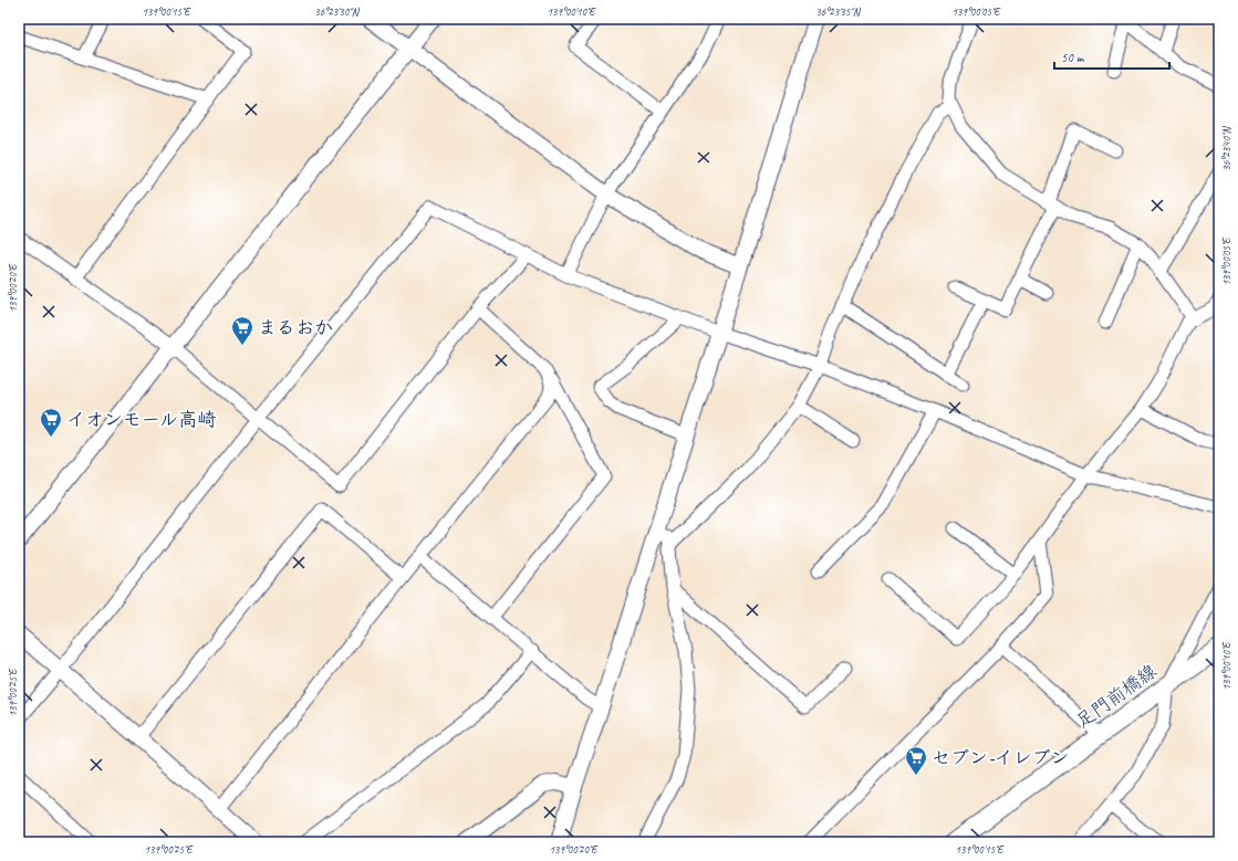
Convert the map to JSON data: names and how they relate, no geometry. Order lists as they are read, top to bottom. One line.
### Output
{"streets":{"main road":["足門前橋線"]},"places":{"supermarket":["まるおか","イオンモール高崎","セブン-イレブン"]},"scale_bar":"50 m","coordinates":["139°00'15\"E","36°23'30\"N","139°00'10\"E","36°23'35\"N","139°00'05\"E","36°23'40\"N","139°00'20\"E","139°00'25\"E"]}
